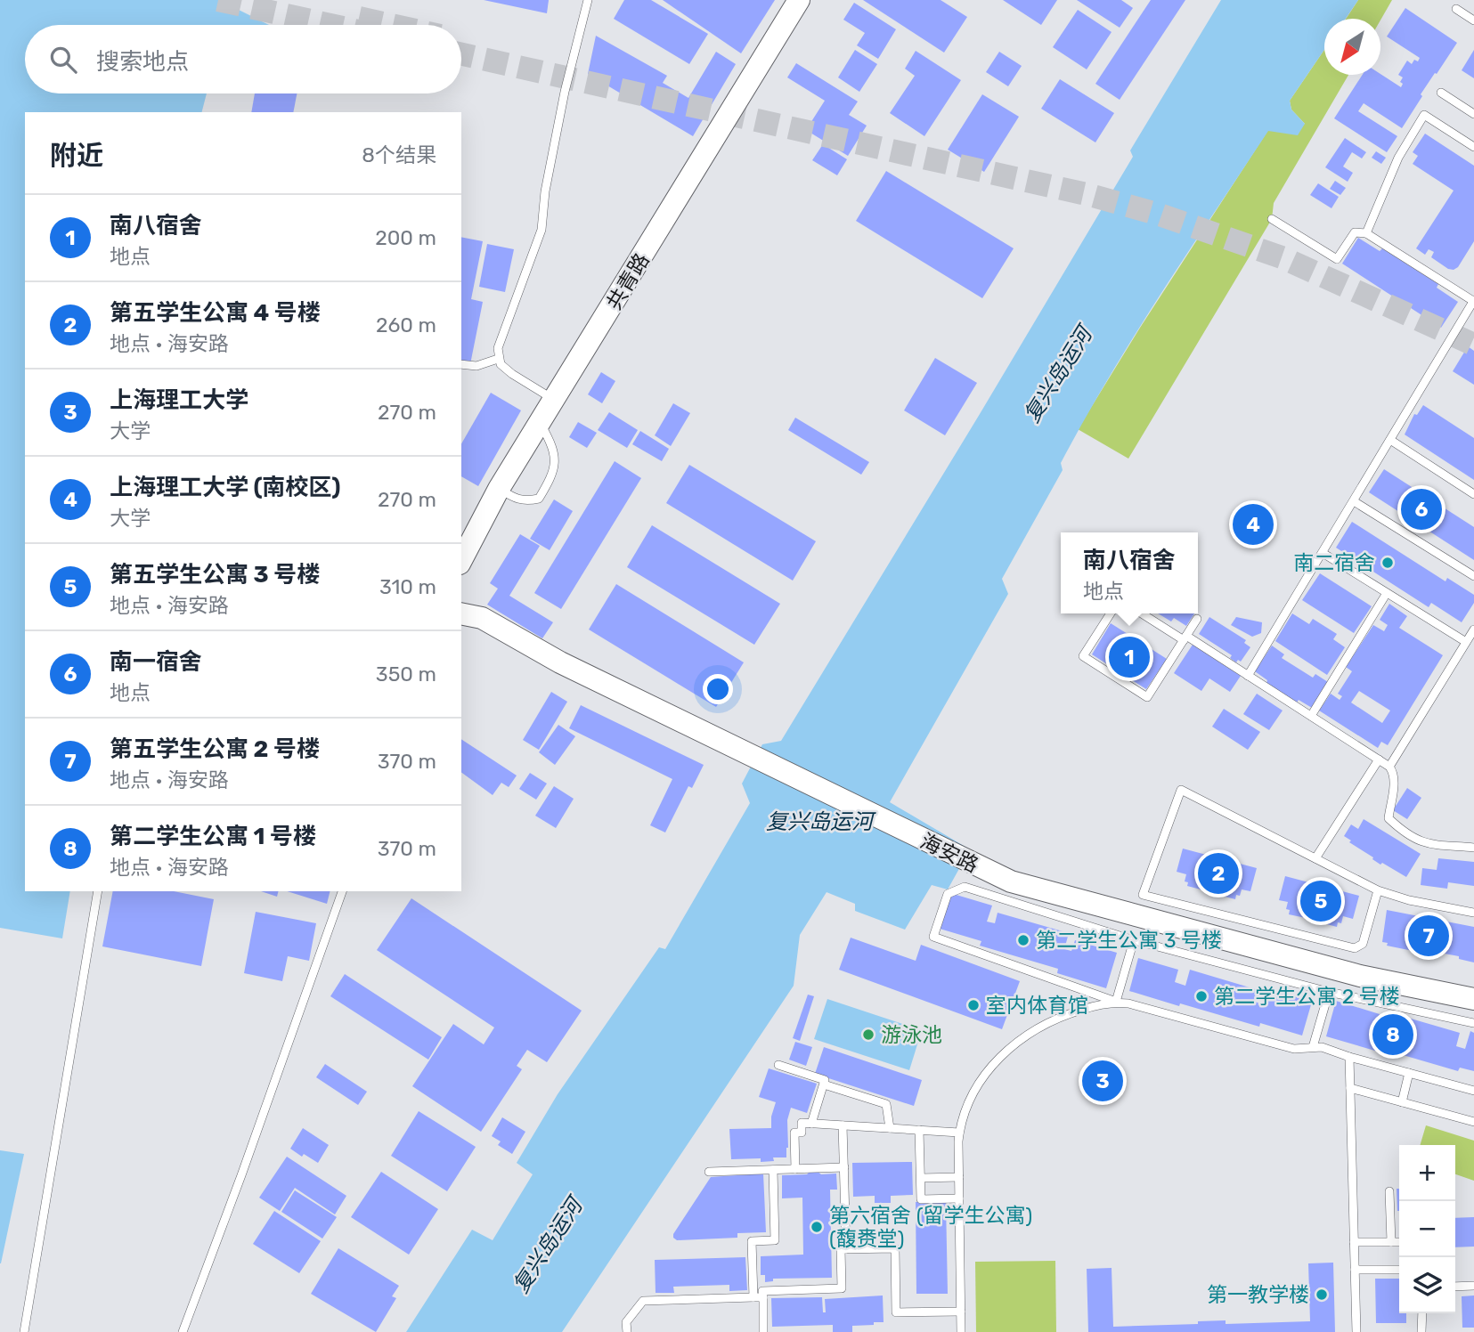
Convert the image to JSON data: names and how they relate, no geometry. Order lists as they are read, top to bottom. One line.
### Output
{"streets":{"street":["共青路","海安路"]},"water":["复兴岛运河"],"places":["南二宿舍","第二学生公寓 3 号楼","第二学生公寓 2 号楼","室内体育馆","游泳池","第六宿舍 (留学生公寓) (馥赉堂)","第一教学楼"],"north":"bottom left","page":{"search":"搜索地点","heading":["附近","8个结果"],"list":[{"mark":"1","name":"南八宿舍","note":"地点","value":"200 m"},{"mark":"2","name":"第五学生公寓 4 号楼","note":"地点 · 海安路","value":"260 m"},{"mark":"3","name":"上海理工大学","note":"大学","value":"270 m"},{"mark":"4","name":"上海理工大学 (南校区)","note":"大学","value":"270 m"},{"mark":"5","name":"第五学生公寓 3 号楼","note":"地点 · 海安路","value":"310 m"},{"mark":"6","name":"南一宿舍","note":"地点","value":"350 m"},{"mark":"7","name":"第五学生公寓 2 号楼","note":"地点 · 海安路","value":"370 m"},{"mark":"8","name":"第二学生公寓 1 号楼","note":"地点 · 海安路","value":"370 m"}],"pins":["6","4","1","2","5","7","8","3"],"popup":["南八宿舍","地点"],"map_buttons":["+","−"]}}
